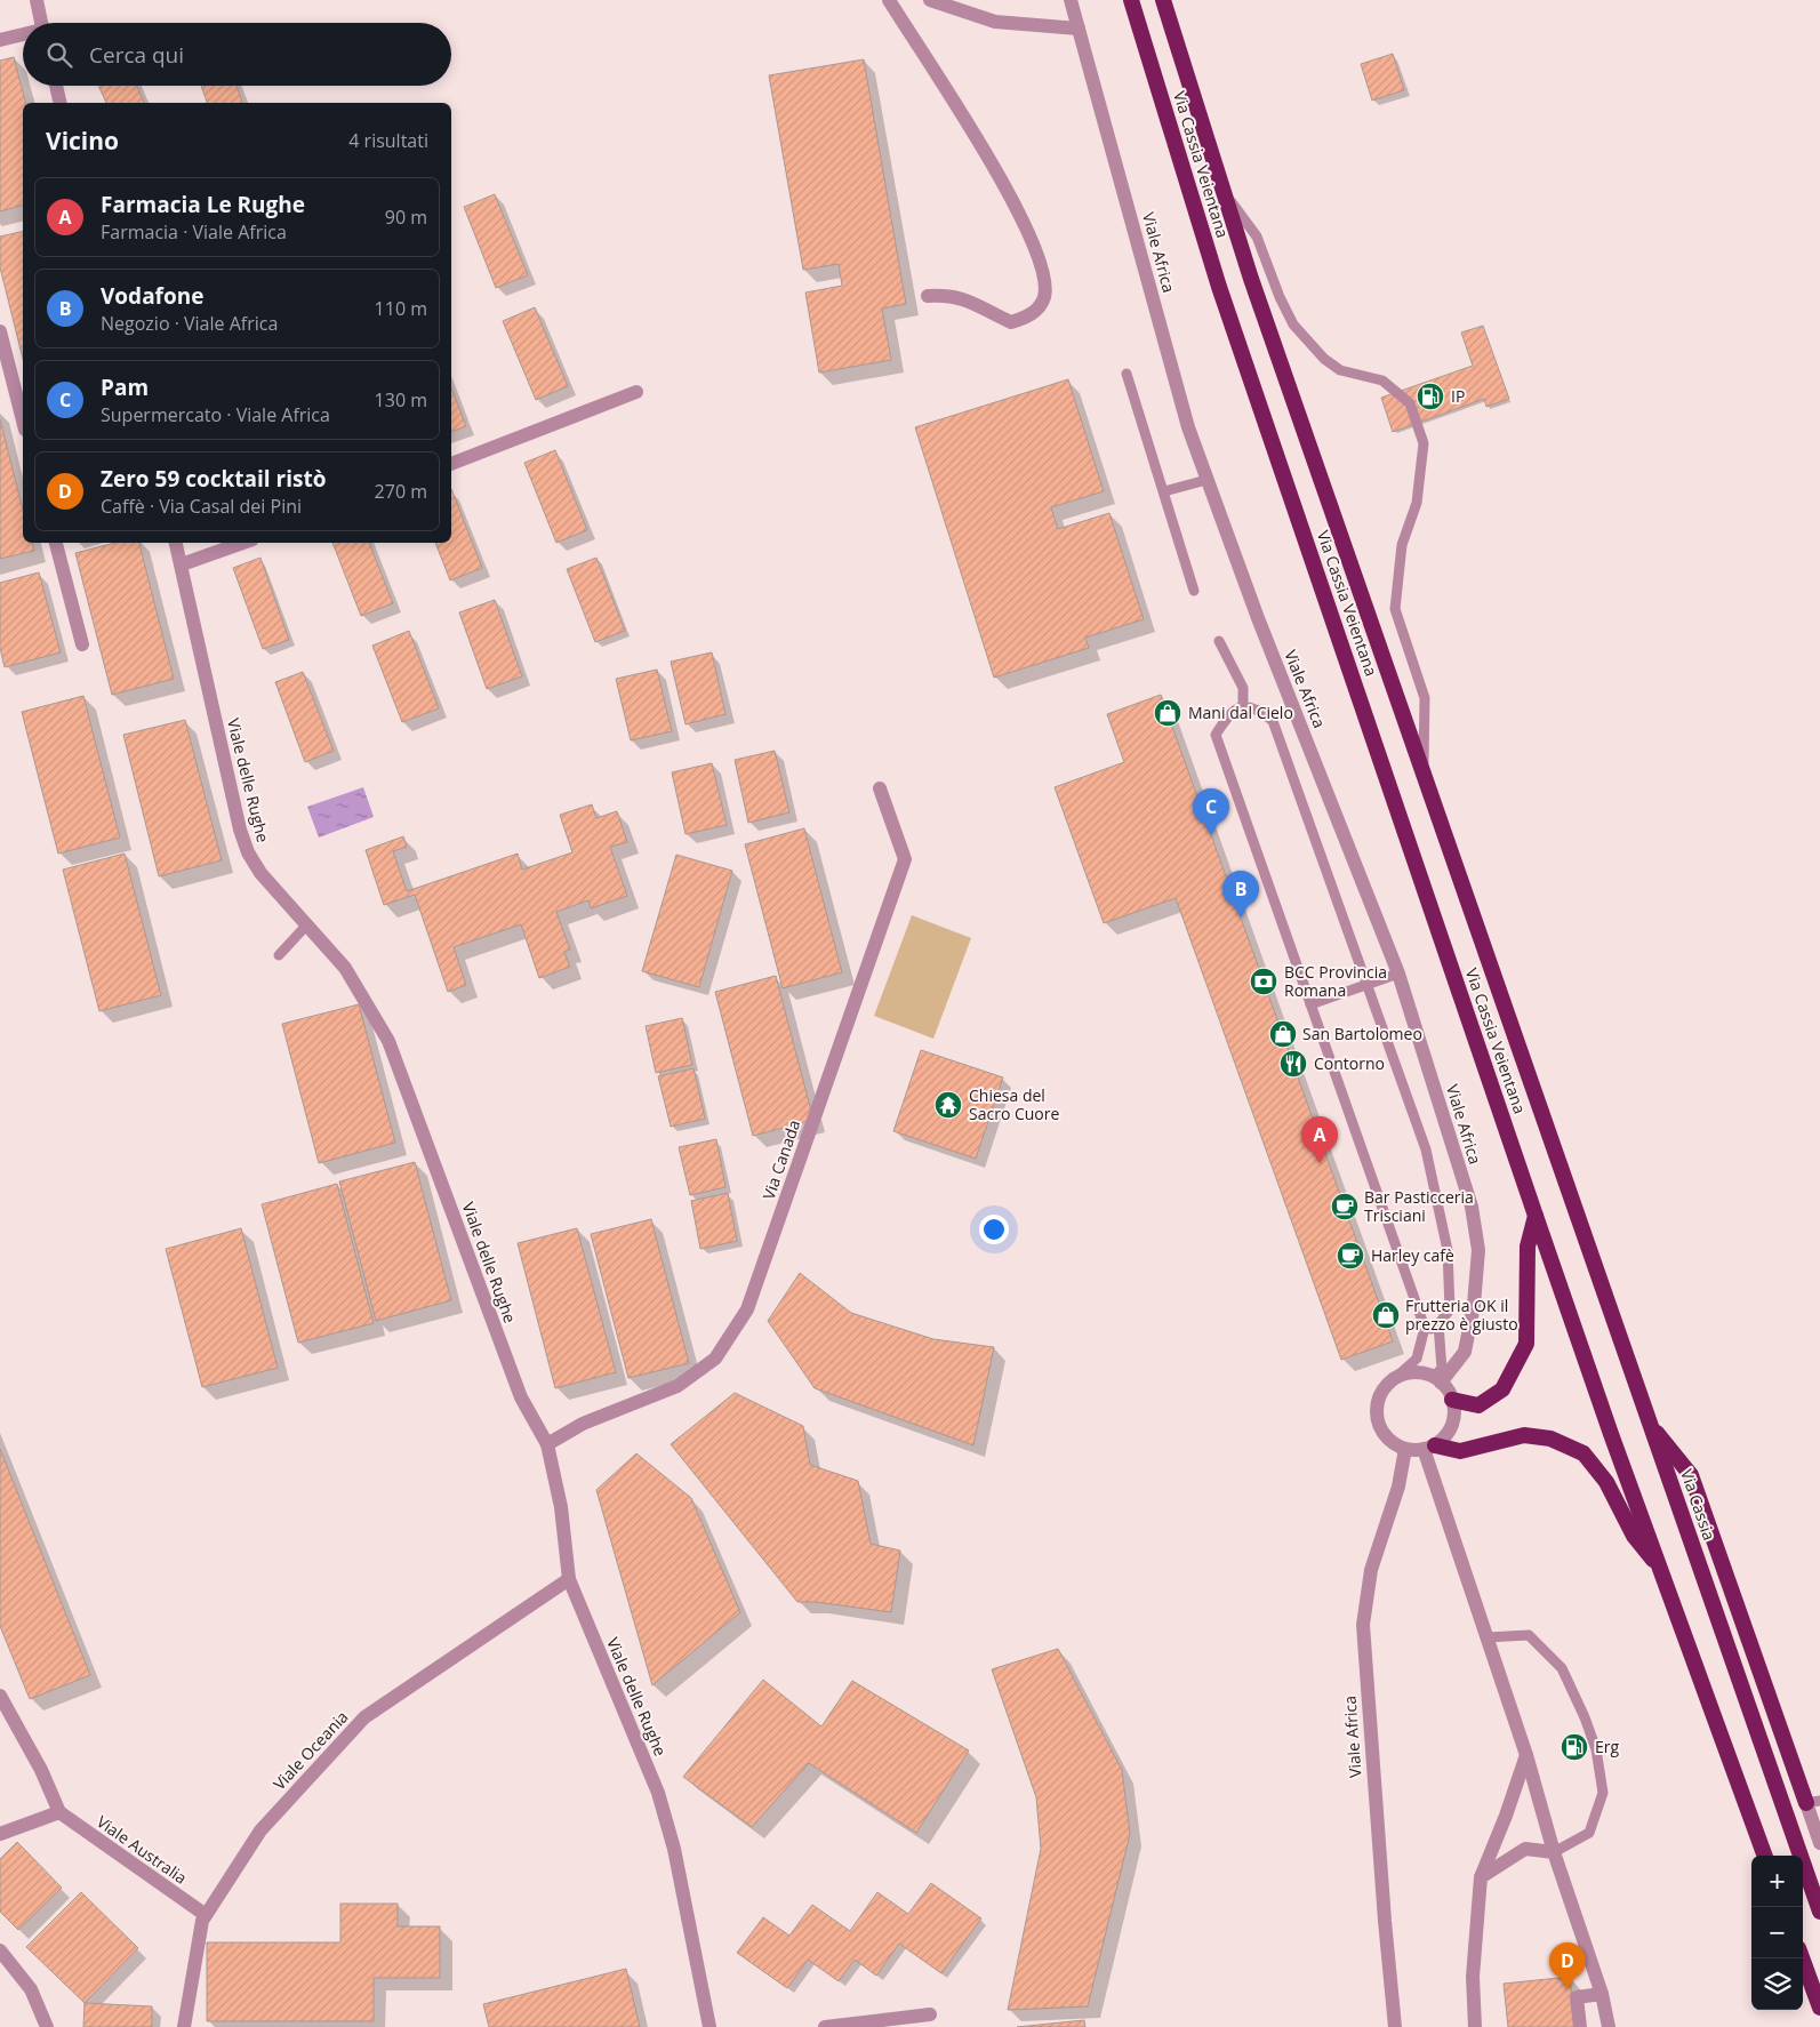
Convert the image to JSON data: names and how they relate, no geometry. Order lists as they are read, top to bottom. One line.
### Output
{"streets":{"highway":["Via Cassia Veientana","Via Cassia"],"street":["Viale Africa","Viale delle Rughe","Via Canada","Viale Oceania","Viale Australia"]},"crossings":[["Via Cassia Veientana","Via Cassia"],["Viale delle Rughe","Via Canada"],["Viale delle Rughe","Viale Oceania"],["Viale Oceania","Viale Australia"]],"places":{"fuel station":["IP","Erg"],"shop":["Mani dal Cielo","San Bartolomeo","Frutteria OK il prezzo è giusto"],"bank":["BCC Provincia Romana"],"restaurant":["Contorno"],"temple":["Chiesa del Sacro Cuore"],"cafe":["Bar Pasticceria Trisciani","Harley cafè"]},"page":{"search":"Cerca qui","heading":["Vicino","4 risultati"],"list":[{"mark":"A","name":"Farmacia Le Rughe","note":"Farmacia · Viale Africa","value":"90 m"},{"mark":"B","name":"Vodafone","note":"Negozio · Viale Africa","value":"110 m"},{"mark":"C","name":"Pam","note":"Supermercato · Viale Africa","value":"130 m"},{"mark":"D","name":"Zero 59 cocktail ristò","note":"Caffè · Via Casal dei Pini","value":"270 m"}],"pins":["C","B","A","D"],"map_buttons":["+","−"]}}
